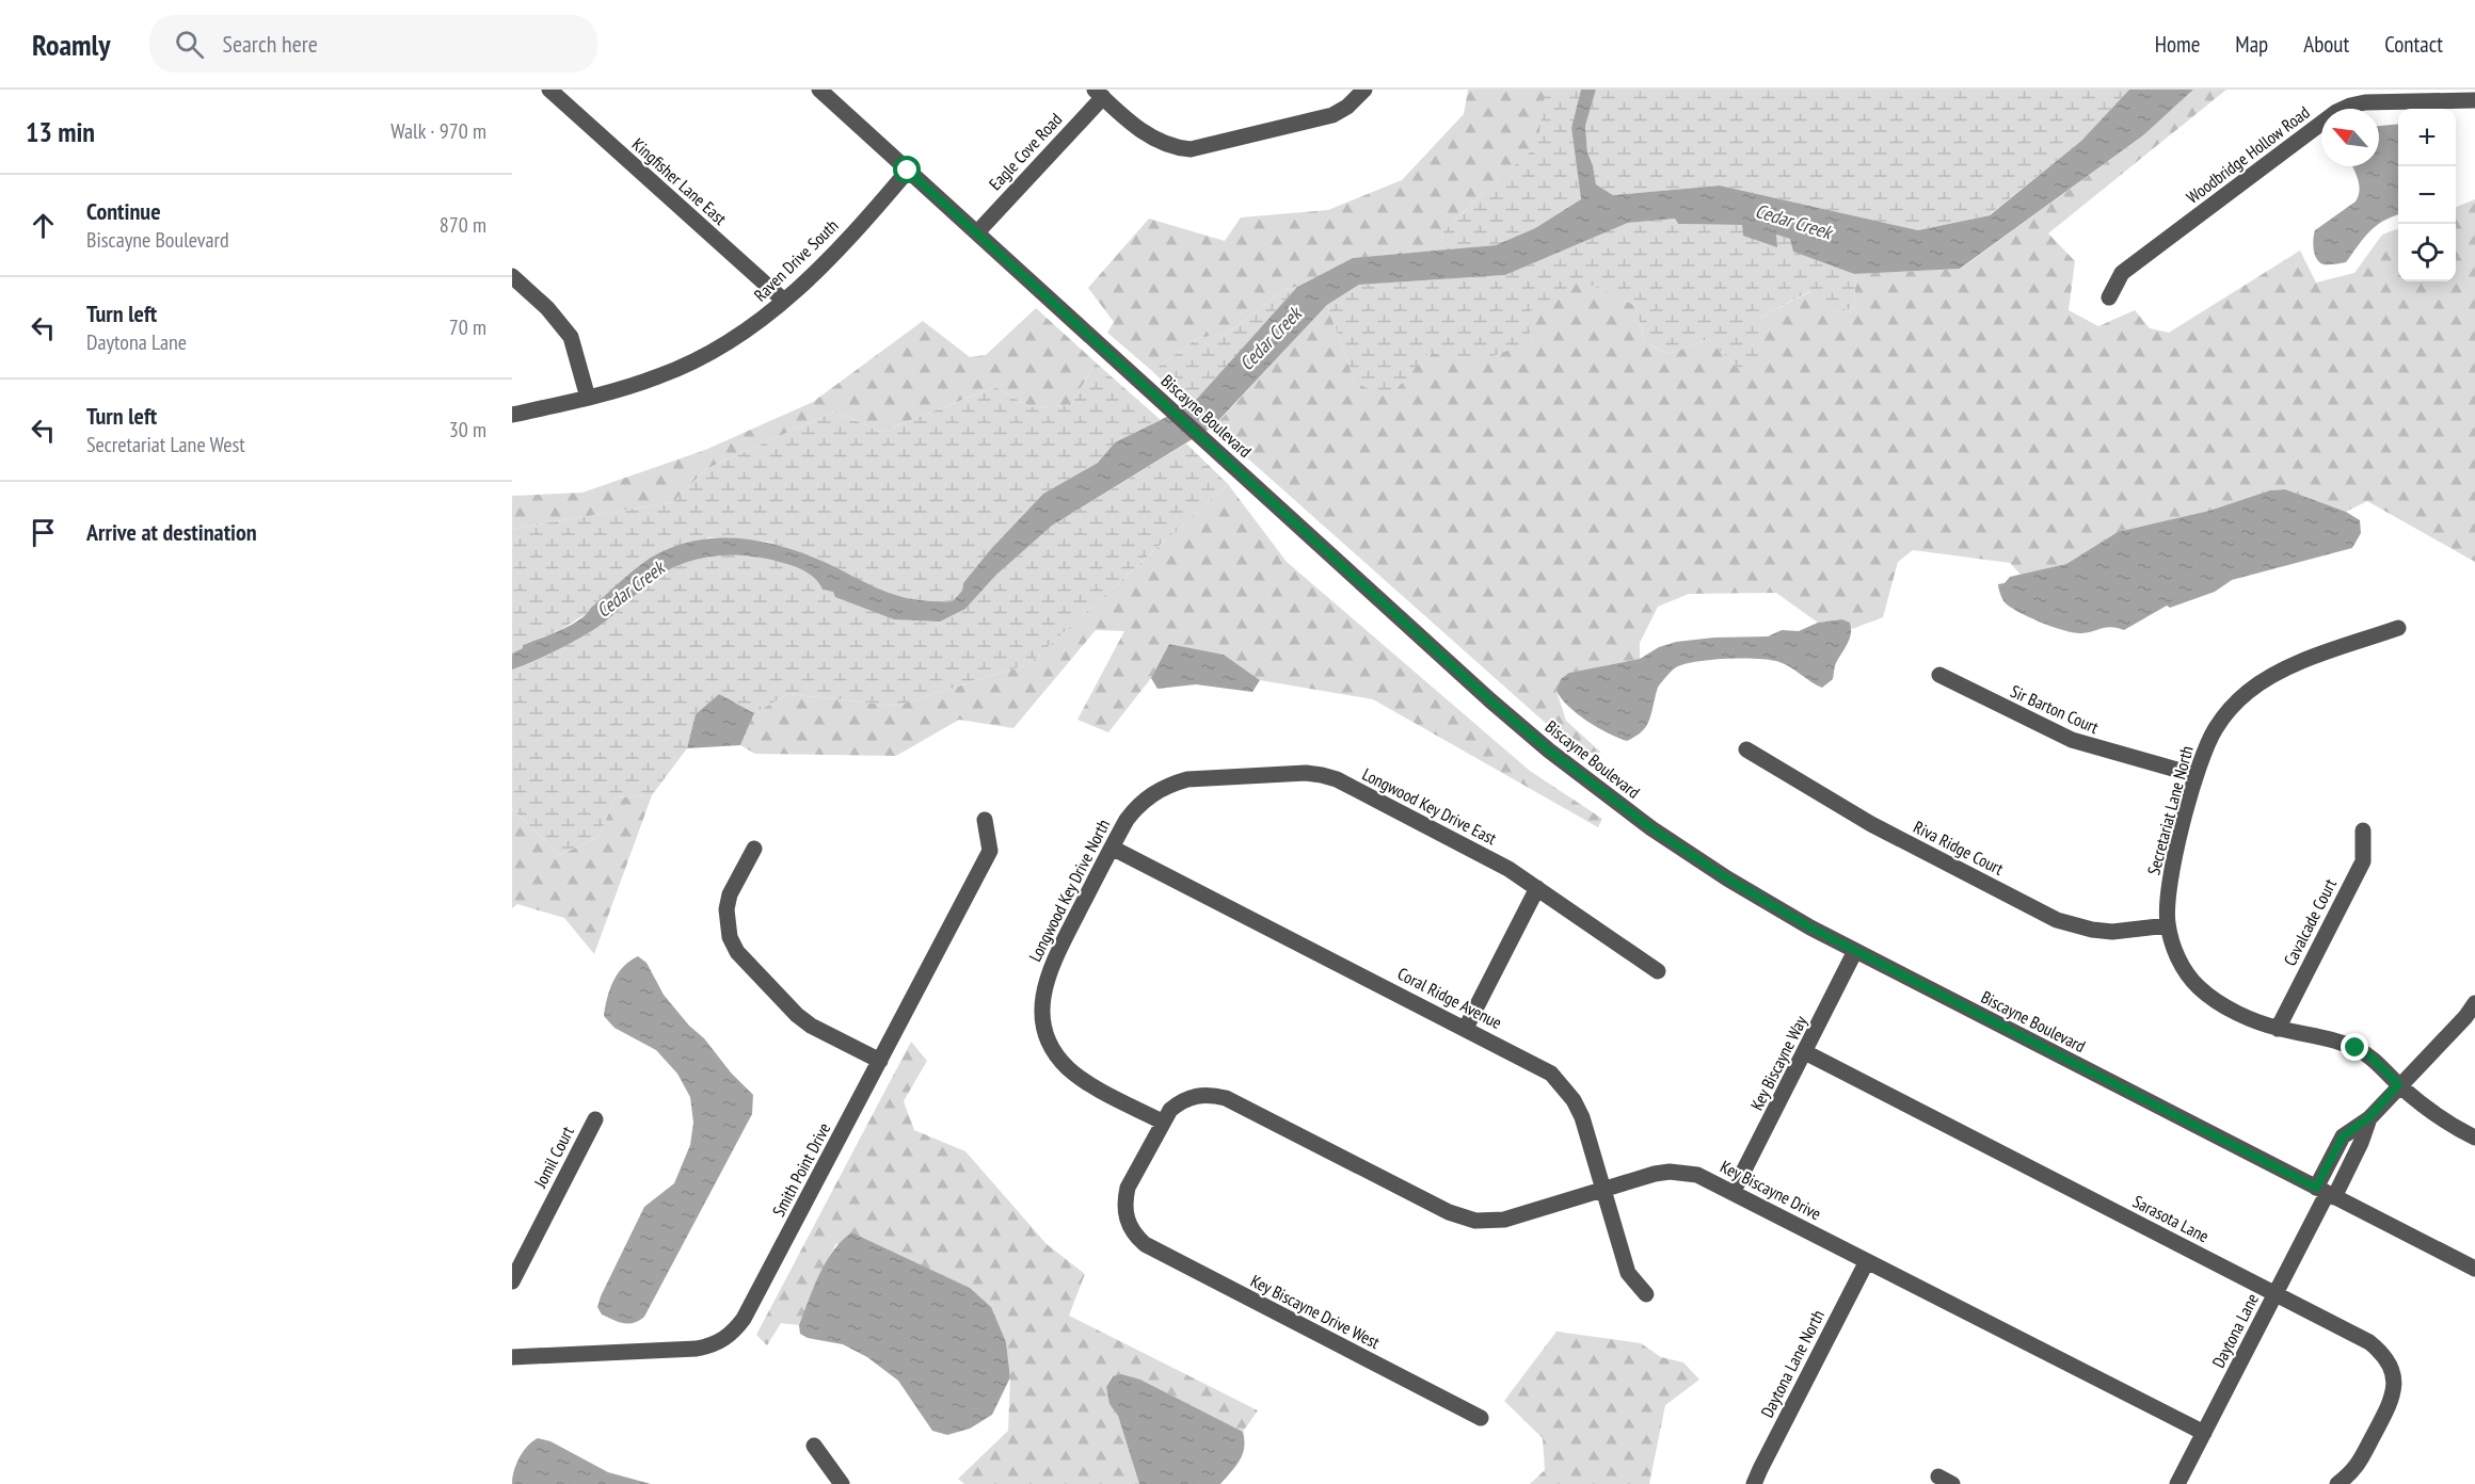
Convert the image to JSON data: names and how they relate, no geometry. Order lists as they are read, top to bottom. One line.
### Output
{"streets":{"street":["Eagle Cove Road","Woodbridge Hollow Road","Kingfisher Lane East","Raven Drive South","Biscayne Boulevard","Sir Barton Court","Longwood Key Drive East","Secretariat Lane North","Riva Ridge Court","Longwood Key Drive North","Cavalcade Court","Coral Ridge Avenue","Key Biscayne Way","Jomil Court","Smith Point Drive","Key Biscayne Drive","Sarasota Lane","Key Biscayne Drive West","Daytona Lane","Daytona Lane North"]},"crossings":[["Eagle Cove Road","Biscayne Boulevard"],["Kingfisher Lane East","Raven Drive South"],["Raven Drive South","Biscayne Boulevard"],["Biscayne Boulevard","Key Biscayne Way"],["Biscayne Boulevard","Daytona Lane"],["Sir Barton Court","Secretariat Lane North"],["Longwood Key Drive East","Longwood Key Drive North"],["Secretariat Lane North","Riva Ridge Court"],["Secretariat Lane North","Cavalcade Court"],["Secretariat Lane North","Daytona Lane"],["Longwood Key Drive North","Coral Ridge Avenue"],["Longwood Key Drive North","Key Biscayne Drive"],["Longwood Key Drive North","Key Biscayne Drive West"],["Coral Ridge Avenue","Key Biscayne Drive"],["Key Biscayne Way","Key Biscayne Drive"],["Key Biscayne Way","Sarasota Lane"],["Key Biscayne Drive","Key Biscayne Drive West"],["Key Biscayne Drive","Daytona Lane"],["Key Biscayne Drive","Daytona Lane North"],["Sarasota Lane","Daytona Lane"]],"water":["Cedar Creek"],"north":"top left","page":{"header":"Roamly","search":"Search here","nav":["Home","Map","About","Contact"],"heading":["13 min","Walk · 970 m"],"map_buttons":["+","−"],"list":[["Continue","Biscayne Boulevard","870 m"],["Turn left","Daytona Lane","70 m"],["Turn left","Secretariat Lane West","30 m"],"Arrive at destination"]}}
